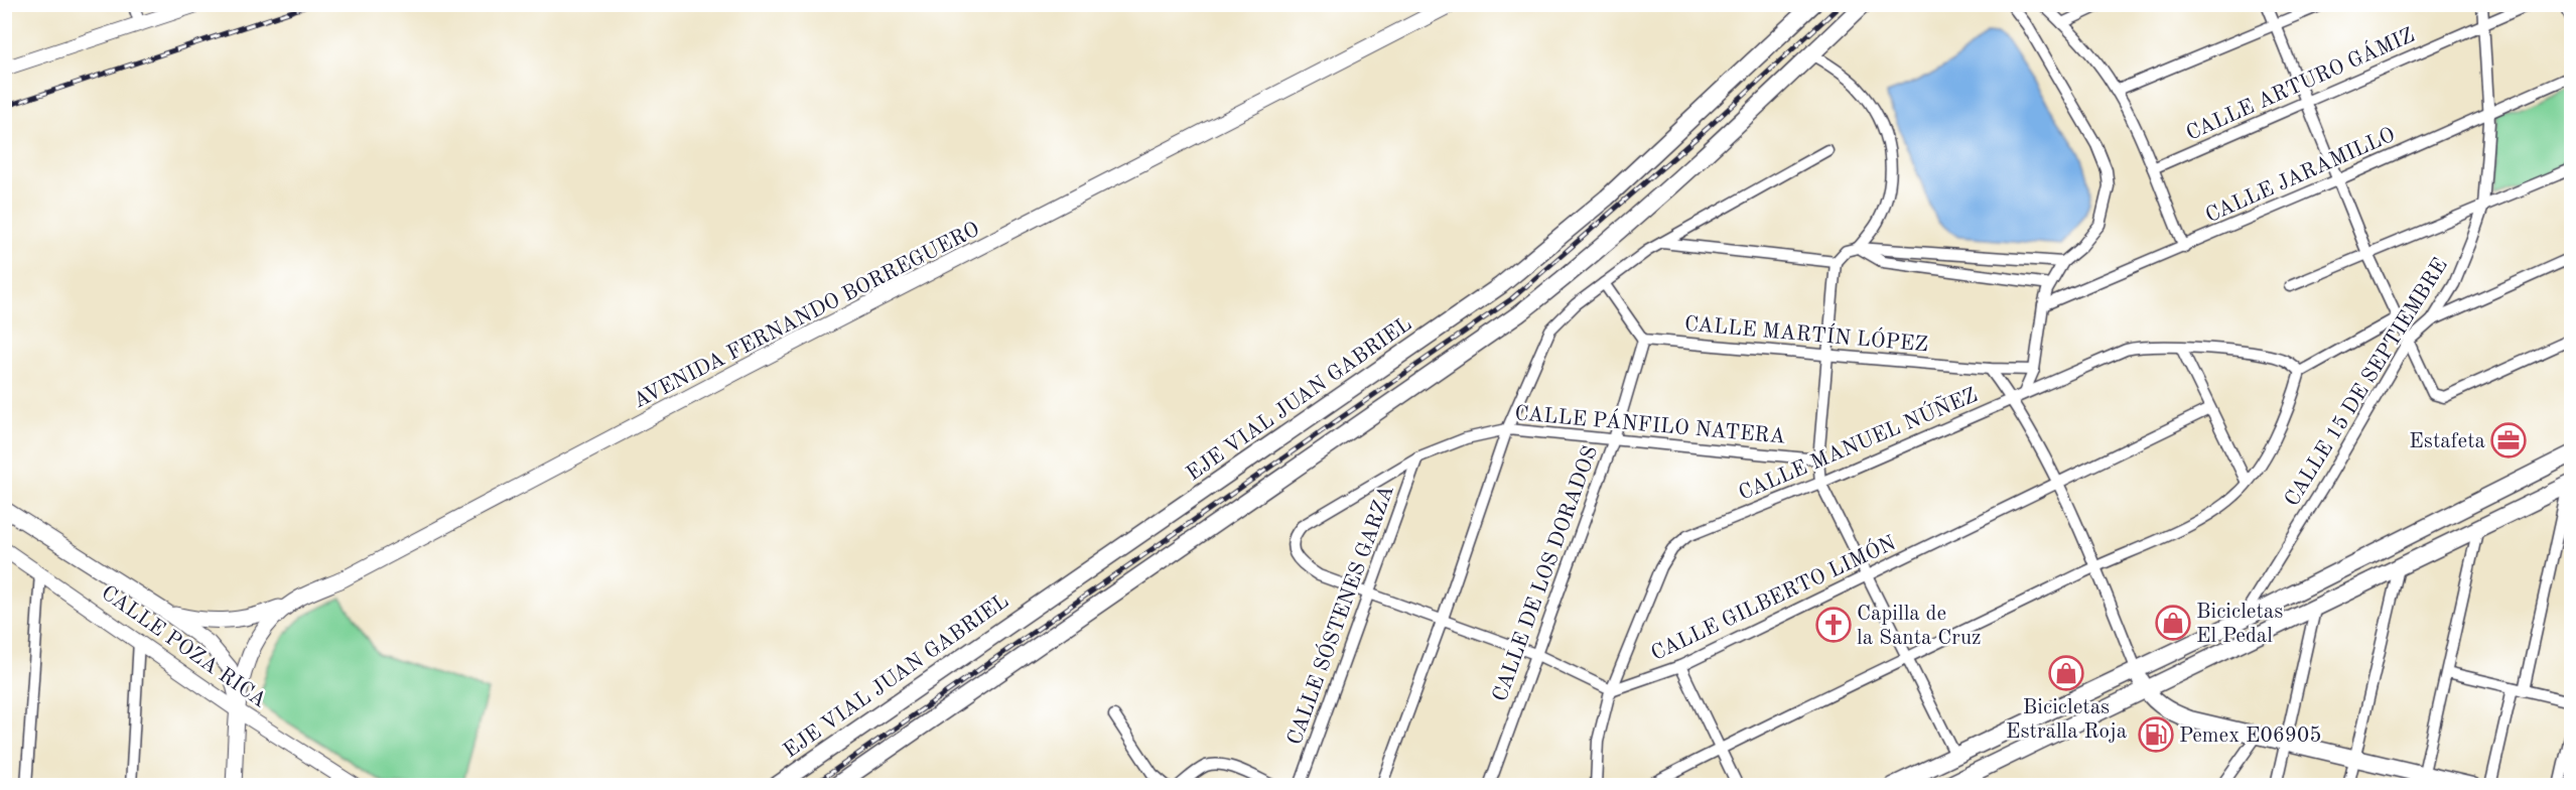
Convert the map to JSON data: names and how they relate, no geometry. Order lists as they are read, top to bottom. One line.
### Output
{"streets":{"main road":["AVENIDA FERNANDO BORREGUERO","EJE VIAL JUAN GABRIEL"],"street":["CALLE ARTURO GÁMIZ","CALLE JARAMILLO","CALLE MARTÍN LÓPEZ","CALLE 15 DE SEPTIEMBRE","CALLE PÁNFILO NATERA","CALLE MANUEL NÚÑEZ","CALLE DE LOS DORADOS","CALLE GILBERTO LIMÓN","CALLE SÓSTENES GARZA","CALLE POZA RICA"]},"crossings":[["CALLE ARTURO GÁMIZ","CALLE 15 DE SEPTIEMBRE"],["CALLE JARAMILLO","CALLE 15 DE SEPTIEMBRE"],["AVENIDA FERNANDO BORREGUERO","CALLE POZA RICA"],["CALLE MARTÍN LÓPEZ","CALLE DE LOS DORADOS"],["CALLE PÁNFILO NATERA","CALLE DE LOS DORADOS"],["CALLE PÁNFILO NATERA","CALLE SÓSTENES GARZA"],["CALLE MANUEL NÚÑEZ","CALLE GILBERTO LIMÓN"]],"places":{"office":["Estafeta"],"shop":["Bicicletas El Pedal","Bicicletas Estralla Roja"],"church":["Capilla de la Santa Cruz"],"fuel station":["Pemex E06905"]}}
